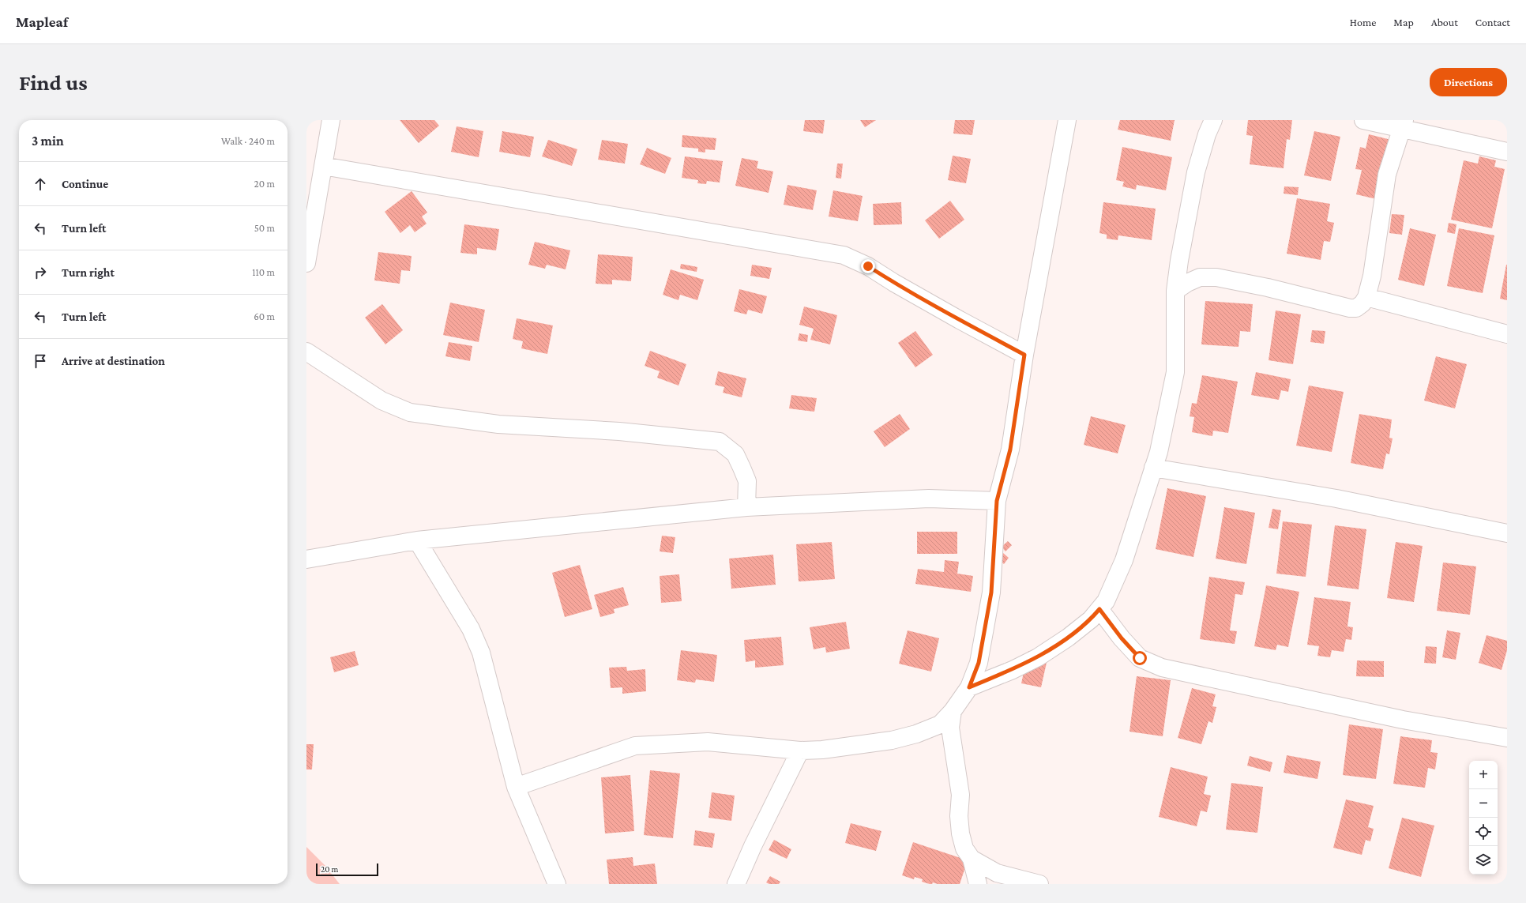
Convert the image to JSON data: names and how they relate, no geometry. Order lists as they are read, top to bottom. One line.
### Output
{"scale_bar":"20 m","page":{"header":"Mapleaf","nav":["Home","Map","About","Contact"],"buttons":"Directions","title":"Find us","heading":["3 min","Walk · 240 m"],"list":[["Continue","20 m"],["Turn left","50 m"],["Turn right","110 m"],["Turn left","60 m"],"Arrive at destination"],"map_buttons":["+","−"],"scale":"20 m"}}
